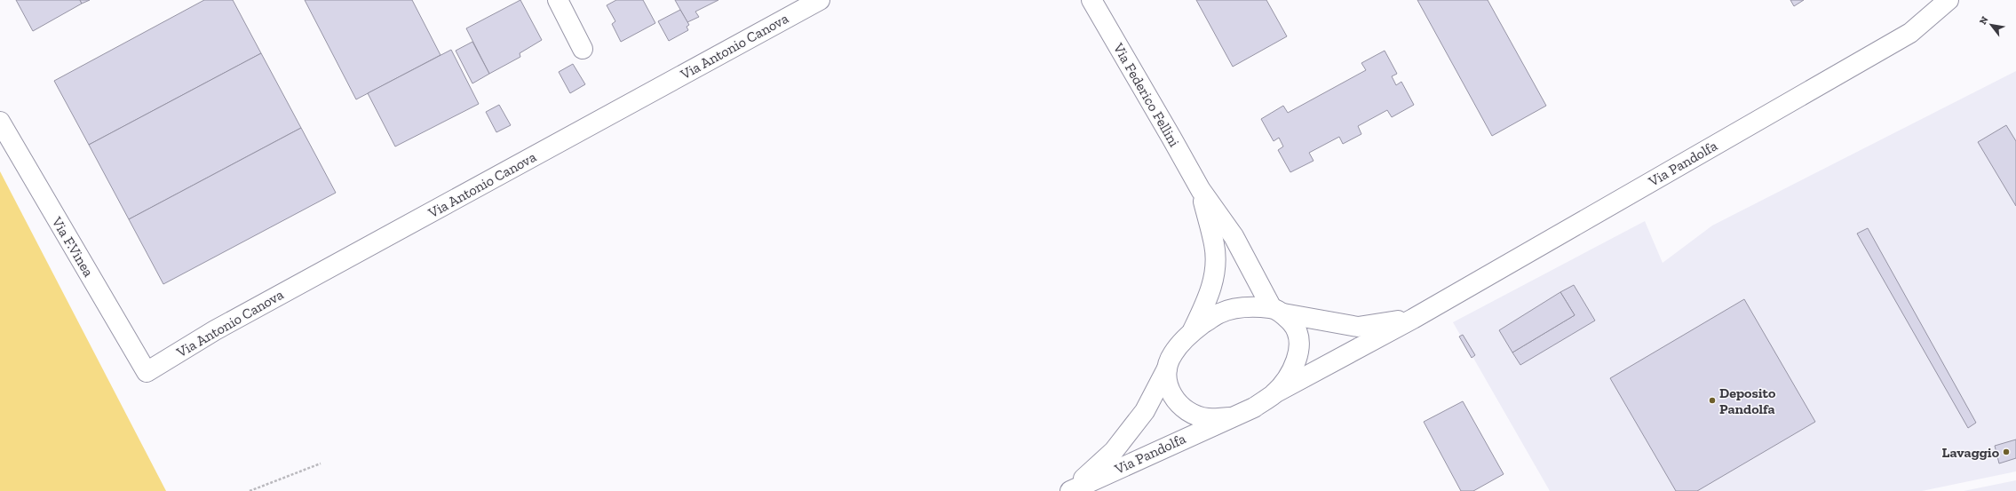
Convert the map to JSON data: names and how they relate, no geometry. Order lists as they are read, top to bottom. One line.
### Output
{"streets":{"street":["Via Antonio Canova","Via Federico Fellini","Via Pandolfa","Via F.Vinea"]},"crossings":[["Via Antonio Canova","Via F.Vinea"],["Via Federico Fellini","Via Pandolfa"]],"places":["Deposito Pandolfa","Lavaggio"],"north":"top left"}
